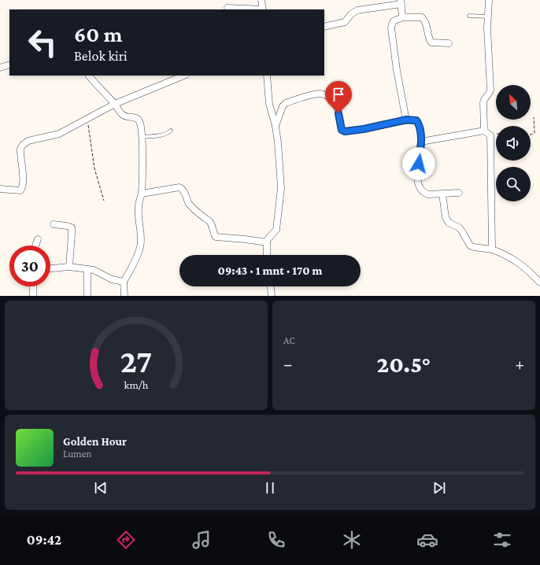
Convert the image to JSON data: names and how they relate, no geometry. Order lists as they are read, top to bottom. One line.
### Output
{"north":"top left","page":{"turn":["60 m","Belok kiri"],"limit":"30","trip":"09:43 · 1 mnt · 170 m","tile":"AC","heat":["−","20.5°","+"],"song":["Golden Hour","Lumen"],"tabs":"09:42","gauge":["27","km/h"]}}
